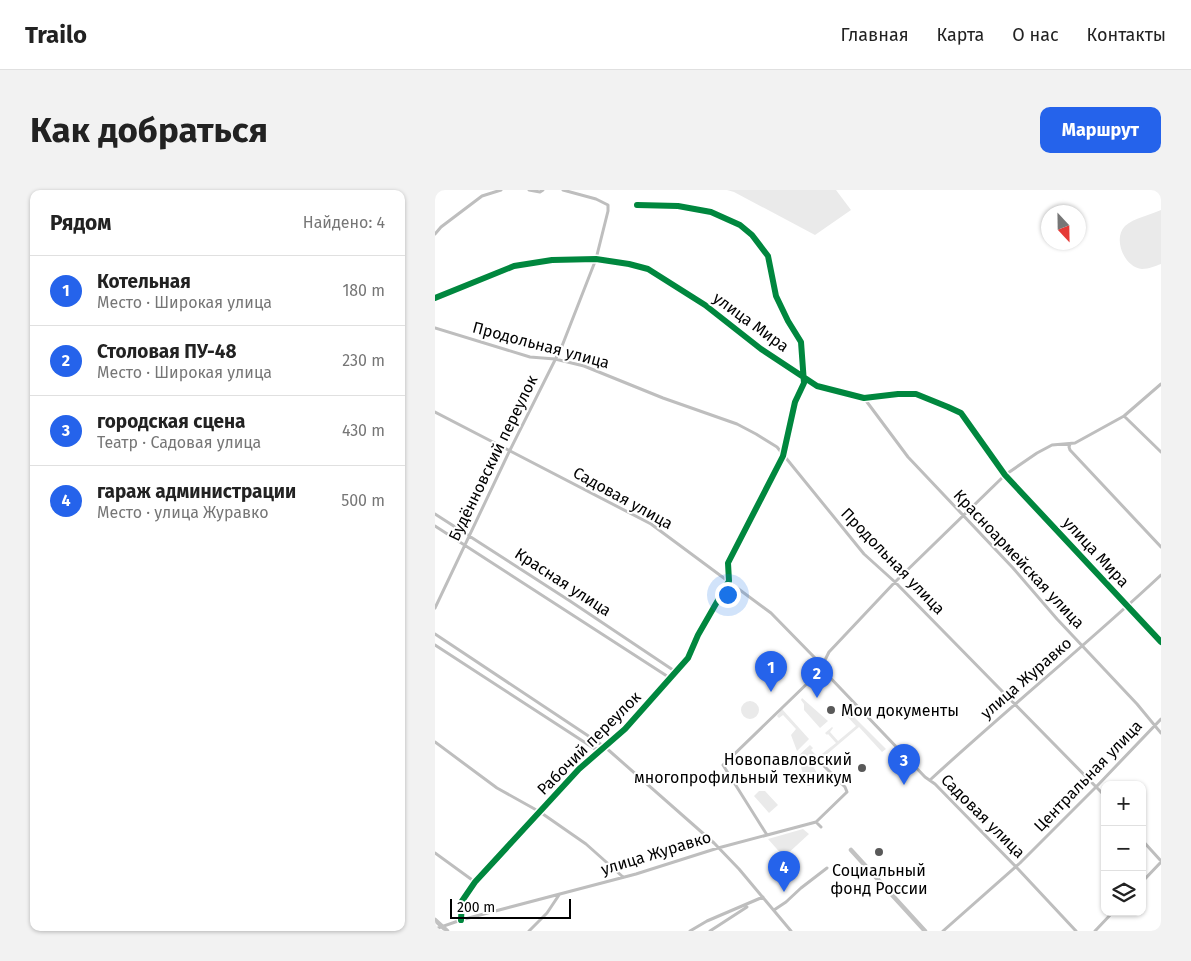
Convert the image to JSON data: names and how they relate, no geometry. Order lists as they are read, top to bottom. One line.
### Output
{"streets":{"street":["улица Мира","Продольная улица","Будённовский переулок","Садовая улица","Красноармейская улица","Красная улица","улица Журавко","Рабочий переулок","Центральная улица"]},"crossings":[["улица Мира","Будённовский переулок"],["улица Мира","Красноармейская улица"],["улица Мира","улица Журавко"],["улица Мира","Рабочий переулок"],["Продольная улица","Будённовский переулок"],["Продольная улица","улица Журавко"],["Продольная улица","Рабочий переулок"],["Продольная улица","Центральная улица"],["Будённовский переулок","Садовая улица"],["Будённовский переулок","Красная улица"],["Садовая улица","улица Журавко"],["Садовая улица","Рабочий переулок"],["Садовая улица","Центральная улица"],["Красноармейская улица","улица Журавко"],["Красноармейская улица","Центральная улица"],["Красная улица","Рабочий переулок"],["улица Журавко","Рабочий переулок"]],"places":["Мои документы","Новопавловский многопрофильный техникум","Социальный фонд России"],"scale_bar":"200 m","north":"bottom","page":{"header":"Trailo","nav":["Главная","Карта","О нас","Контакты"],"buttons":"Маршрут","title":"Как добраться","heading":["Рядом","Найдено: 4"],"list":[{"mark":"1","name":"Котельная","note":"Место · Широкая улица","value":"180 m"},{"mark":"2","name":"Столовая ПУ-48","note":"Место · Широкая улица","value":"230 m"},{"mark":"3","name":"городская сцена","note":"Театр · Садовая улица","value":"430 m"},{"mark":"4","name":"гараж администрации","note":"Место · улица Журавко","value":"500 m"}],"pins":["1","2","3","4"],"map_buttons":["+","−"],"scale":"200 m"}}
